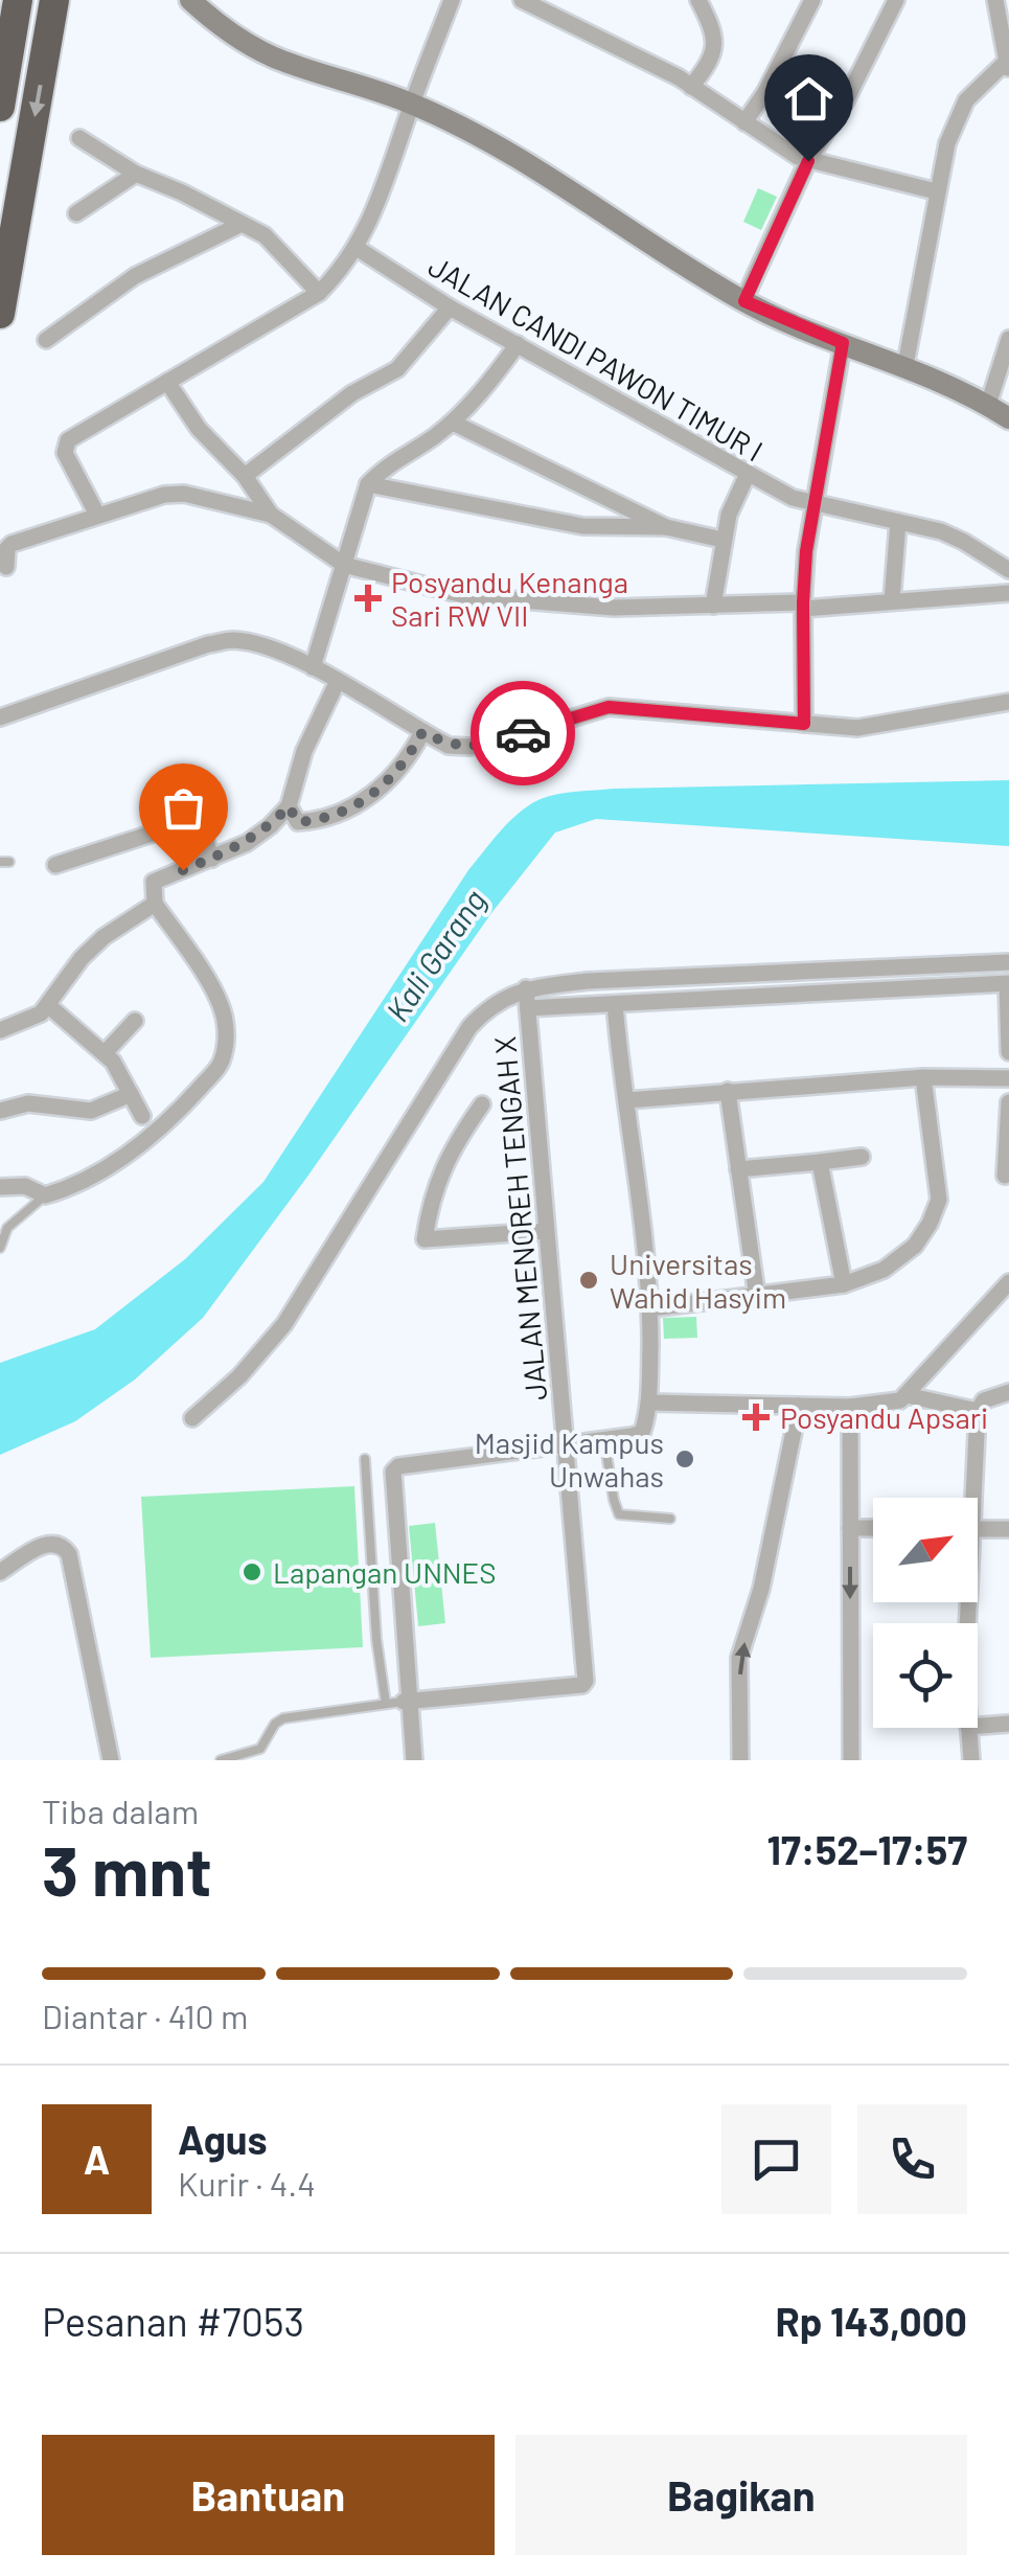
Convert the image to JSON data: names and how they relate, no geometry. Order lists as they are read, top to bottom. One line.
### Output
{"streets":{"street":["JALAN CANDI PAWON TIMUR I","JALAN MENOREH TENGAH X"]},"water":["Kali Garang"],"places":{"health":["Posyandu Kenanga Sari RW VII","Posyandu Apsari"],"other":["Universitas Wahid Hasyim","Masjid Kampus Unwahas","Lapangan UNNES"]},"north":"top right","page":{"heading":["3 mnt","Tiba dalam","17:52–17:57"],"panel":["Agus","Kurir · 4.4","Pesanan #7053","Rp 143,000"],"bar":"Diantar · 410 m","round":"A","buttons":["Bantuan","Bagikan"]}}
